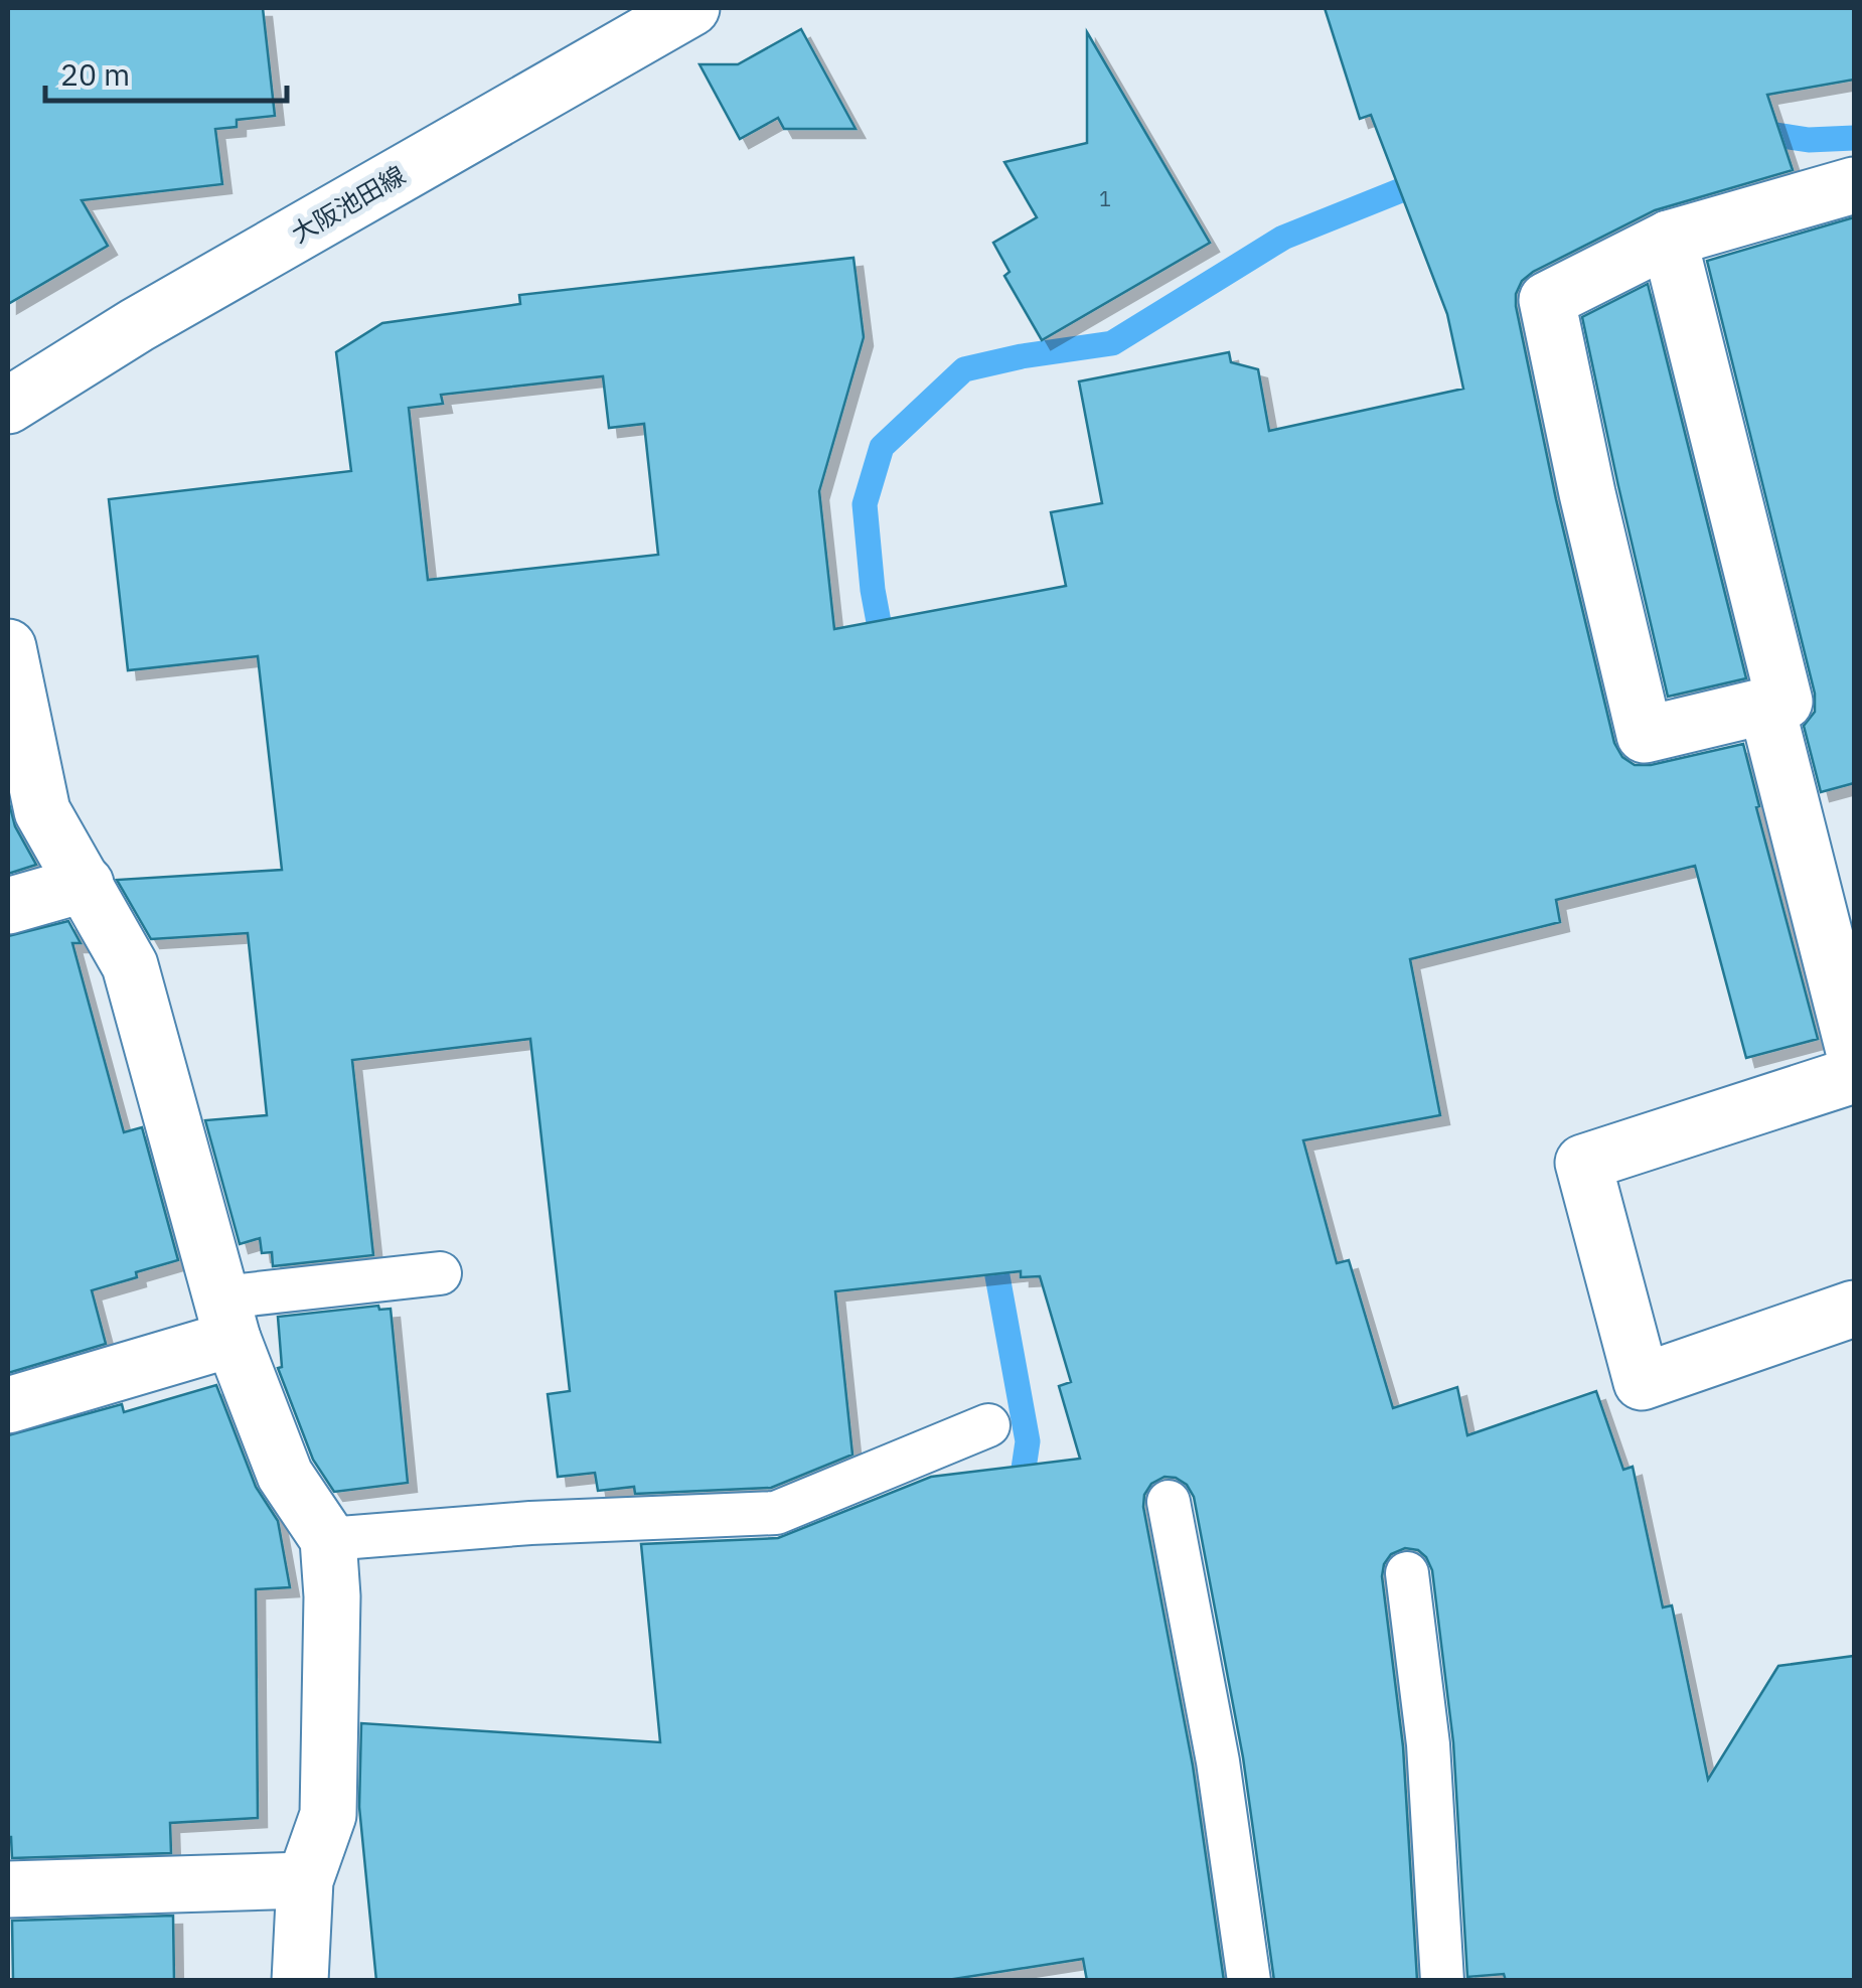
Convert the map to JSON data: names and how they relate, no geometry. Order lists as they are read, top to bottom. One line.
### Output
{"streets":{"street":["大阪池田線"]},"house_numbers":["1"],"scale_bar":"20 m"}
